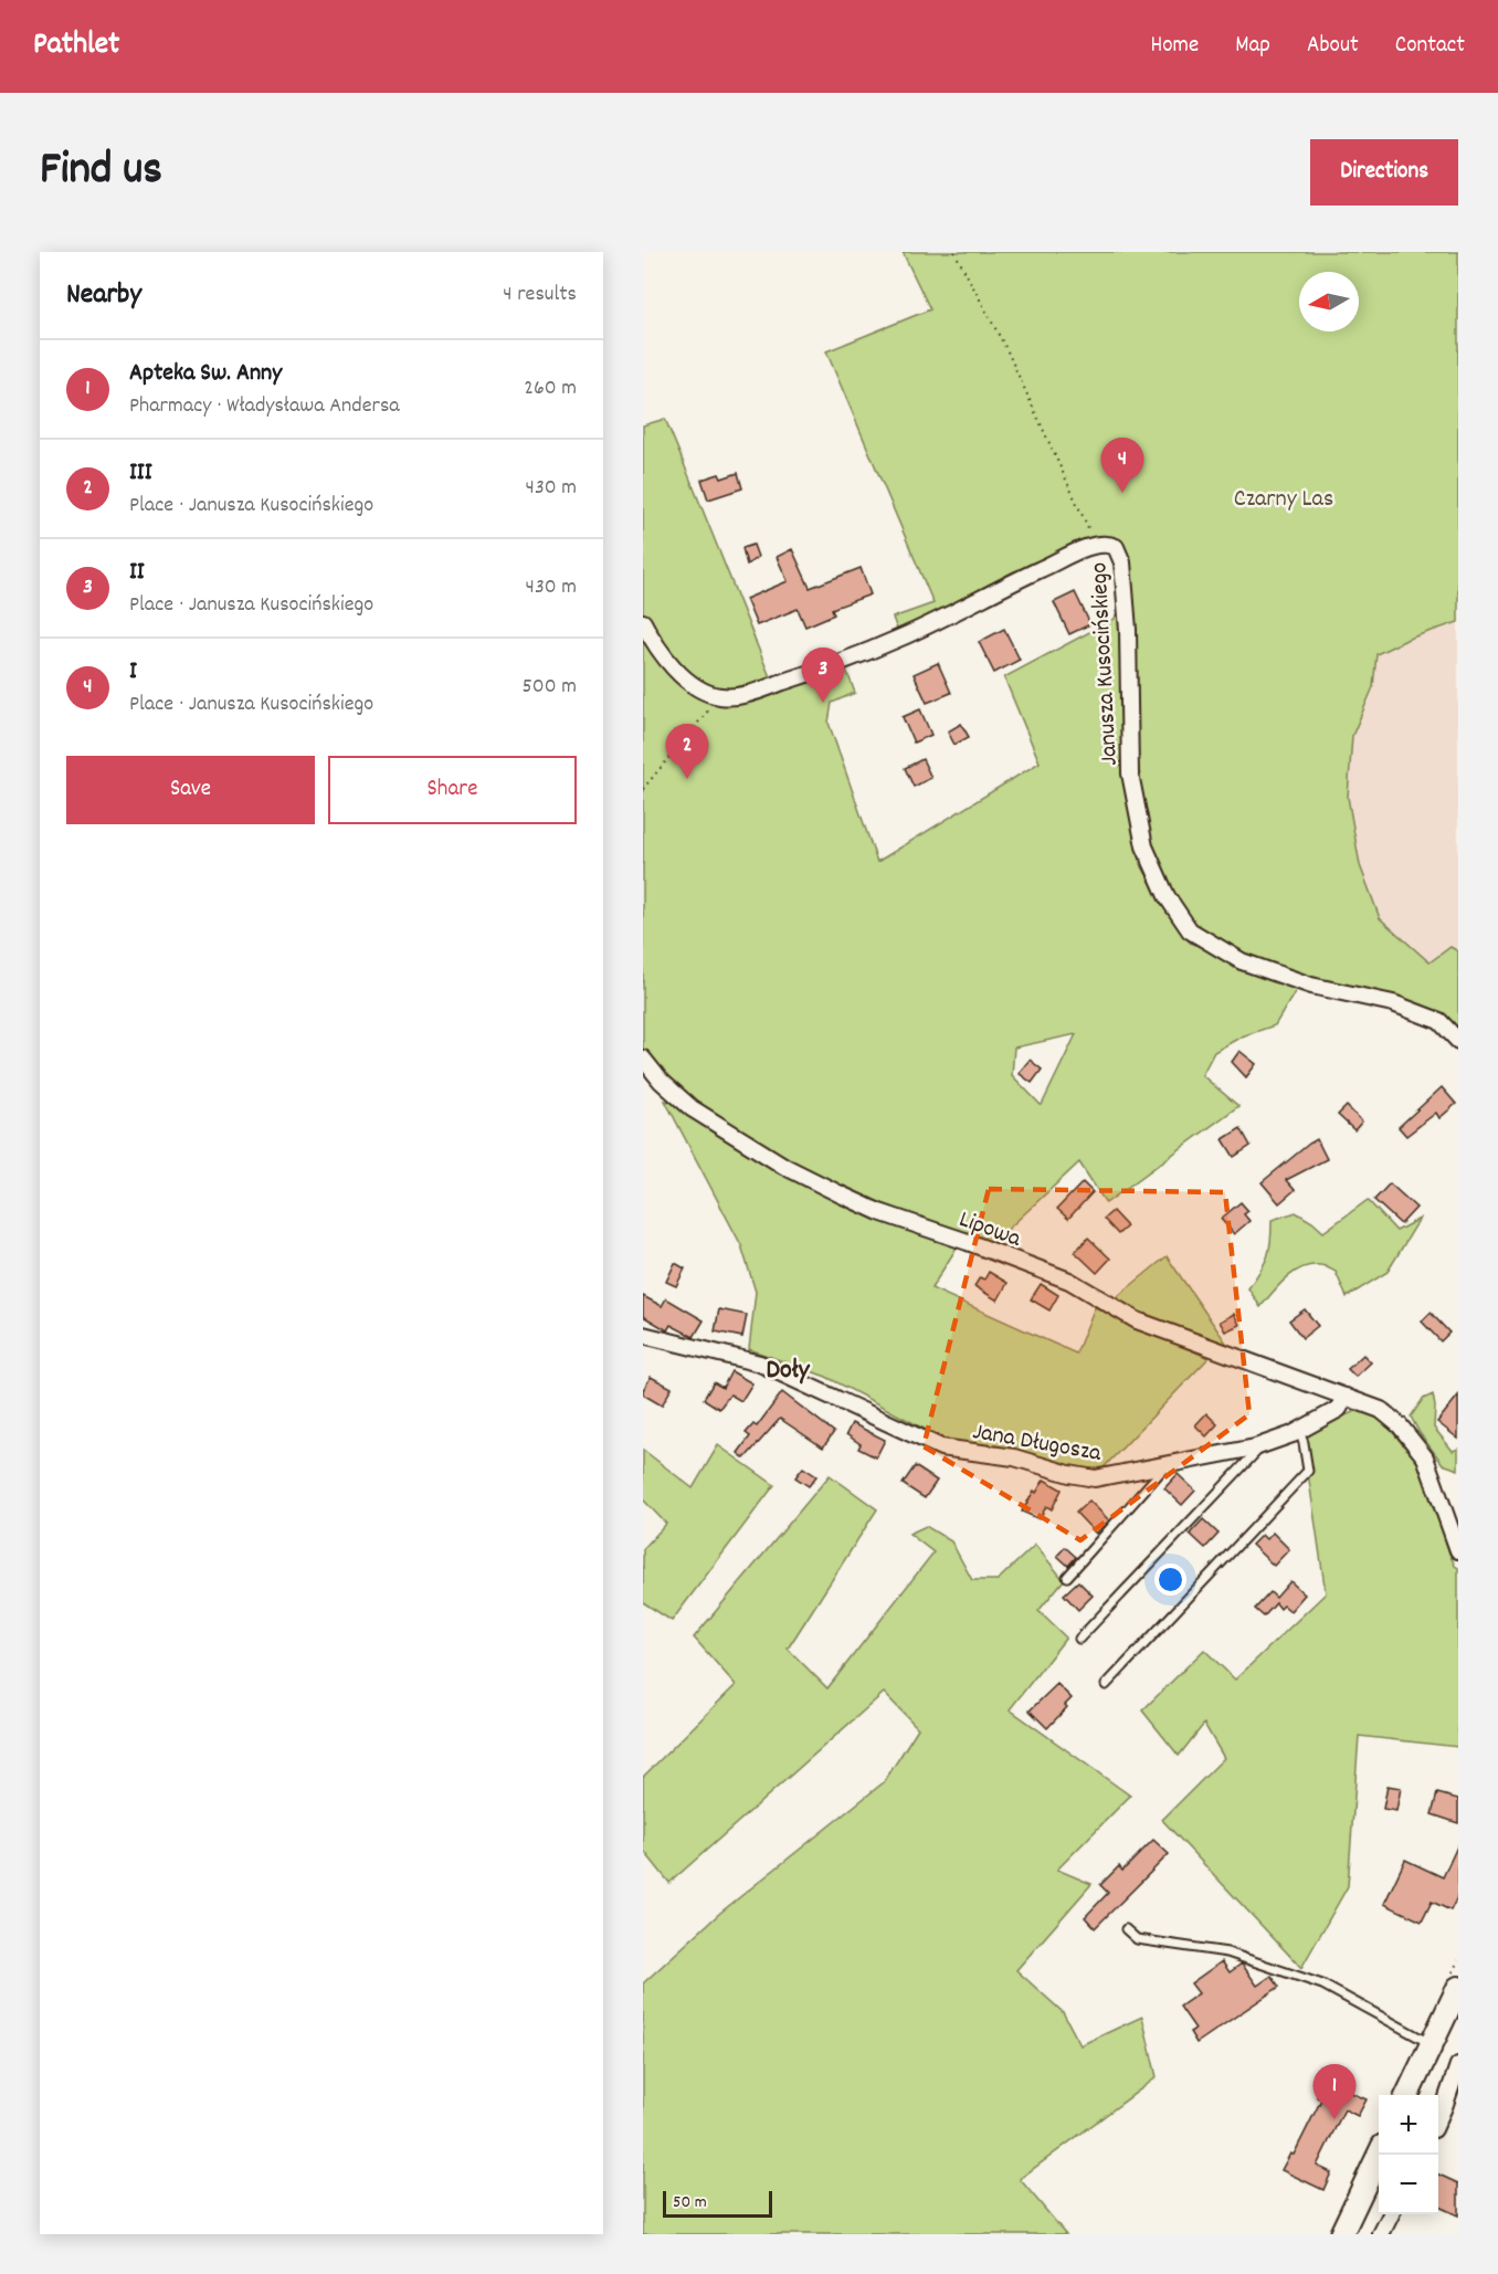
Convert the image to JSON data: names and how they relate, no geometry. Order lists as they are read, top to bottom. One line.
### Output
{"streets":{"street":["Janusza Kusocińskiego","Lipowa","Jana Długosza"]},"crossings":[["Lipowa","Jana Długosza"]],"districts":["Doły"],"parks":["Czarny Las"],"scale_bar":"50 m","north":"left","page":{"header":"Pathlet","nav":["Home","Map","About","Contact"],"title":"Find us","buttons":["Directions",["Save","Share"]],"heading":["Nearby","4 results"],"list":[{"mark":"1","name":"Apteka Sw. Anny","note":"Pharmacy · Władysława Andersa","value":"260 m"},{"mark":"2","name":"III","note":"Place · Janusza Kusocińskiego","value":"430 m"},{"mark":"3","name":"II","note":"Place · Janusza Kusocińskiego","value":"430 m"},{"mark":"4","name":"I","note":"Place · Janusza Kusocińskiego","value":"500 m"}],"pins":["4","3","2","1"],"map_buttons":["+","−"],"scale":"50 m"}}
